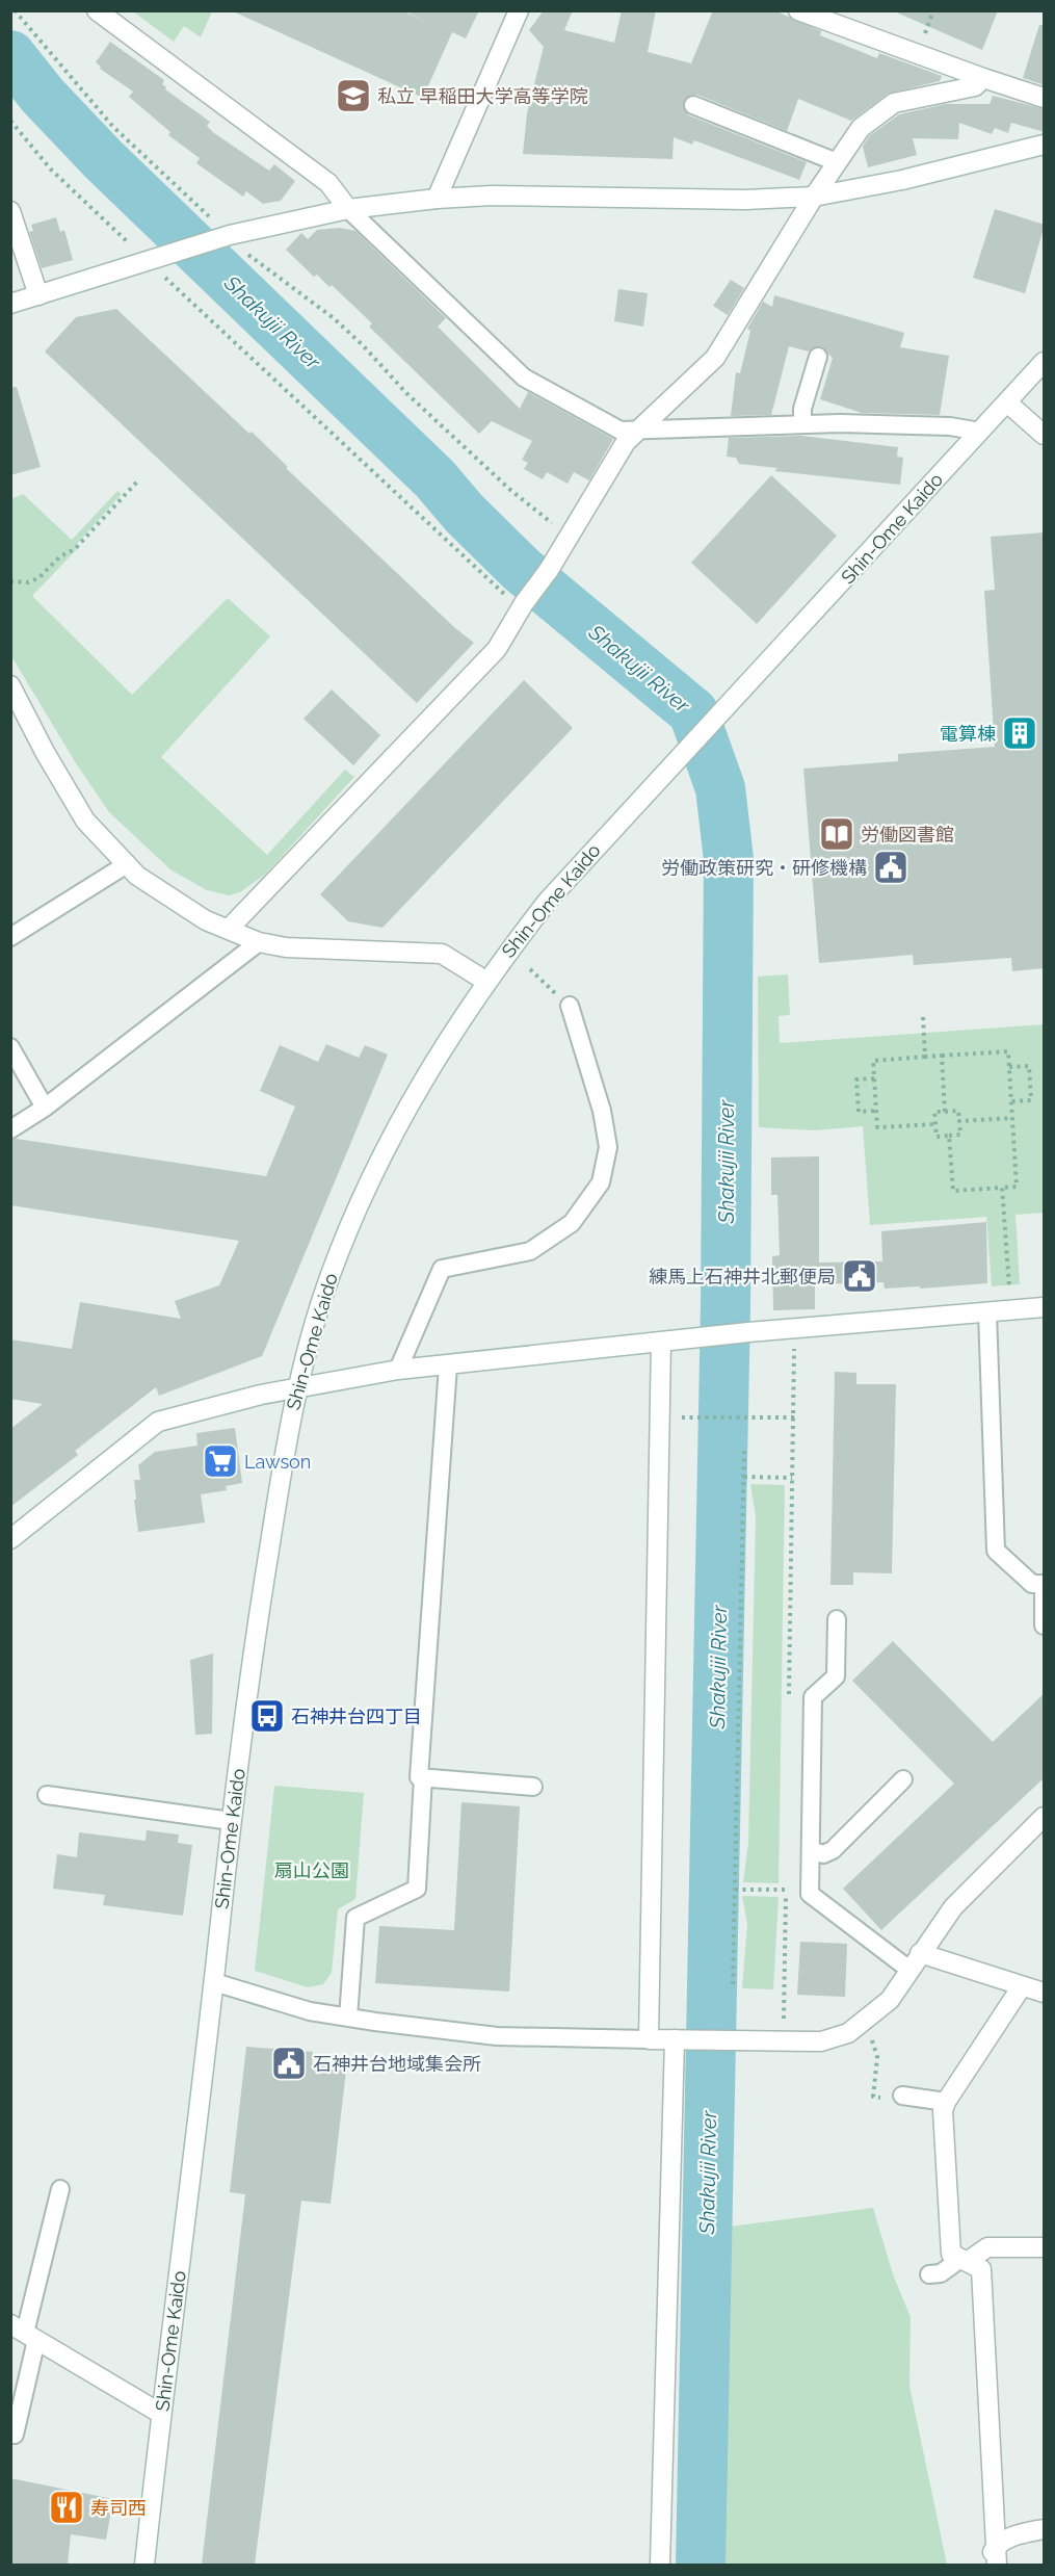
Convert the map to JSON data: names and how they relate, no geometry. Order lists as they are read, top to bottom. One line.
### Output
{"streets":{"street":["Shin-Ome Kaido"]},"water":["Shakujii River"],"parks":["扇山公園"],"places":{"school or university":["私立 早稲田大学高等学院"],"building":["電算棟"],"library":["労働図書館"],"public building":["労働政策研究・研修機構","練馬上石神井北郵便局","石神井台地域集会所"],"supermarket":["Lawson"],"bus stop":["石神井台四丁目"],"restaurant":["寿司西"]}}
